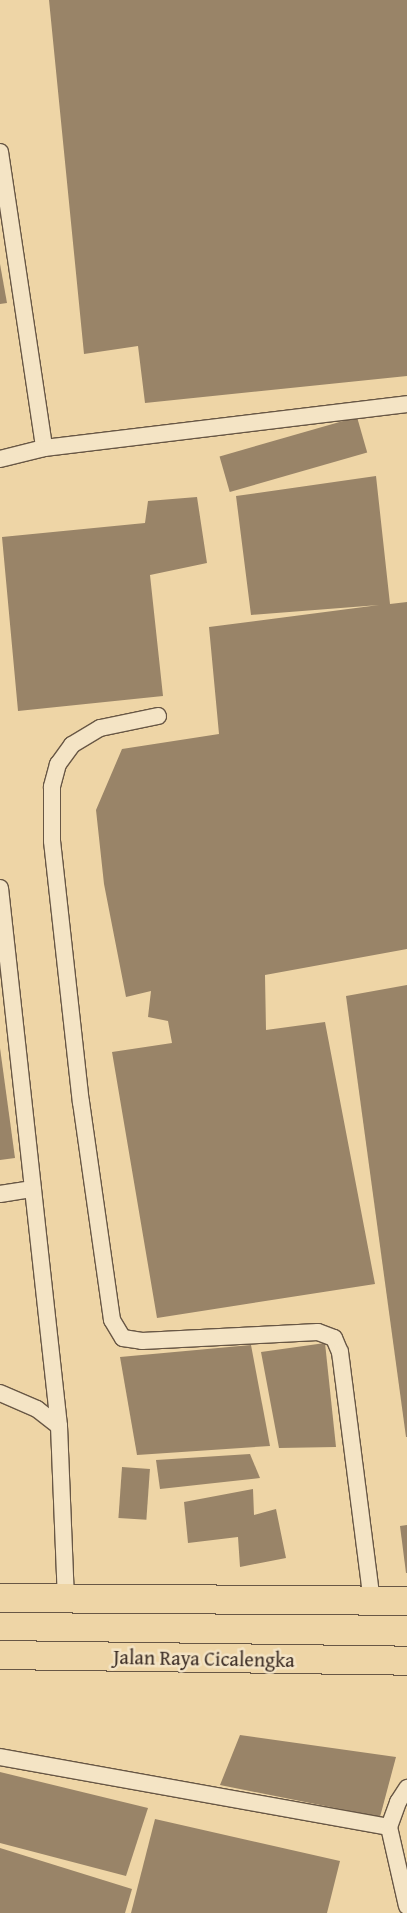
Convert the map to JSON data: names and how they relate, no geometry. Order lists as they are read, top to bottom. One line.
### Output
{"streets":{"highway":["Jalan Raya Cicalengka"]}}
